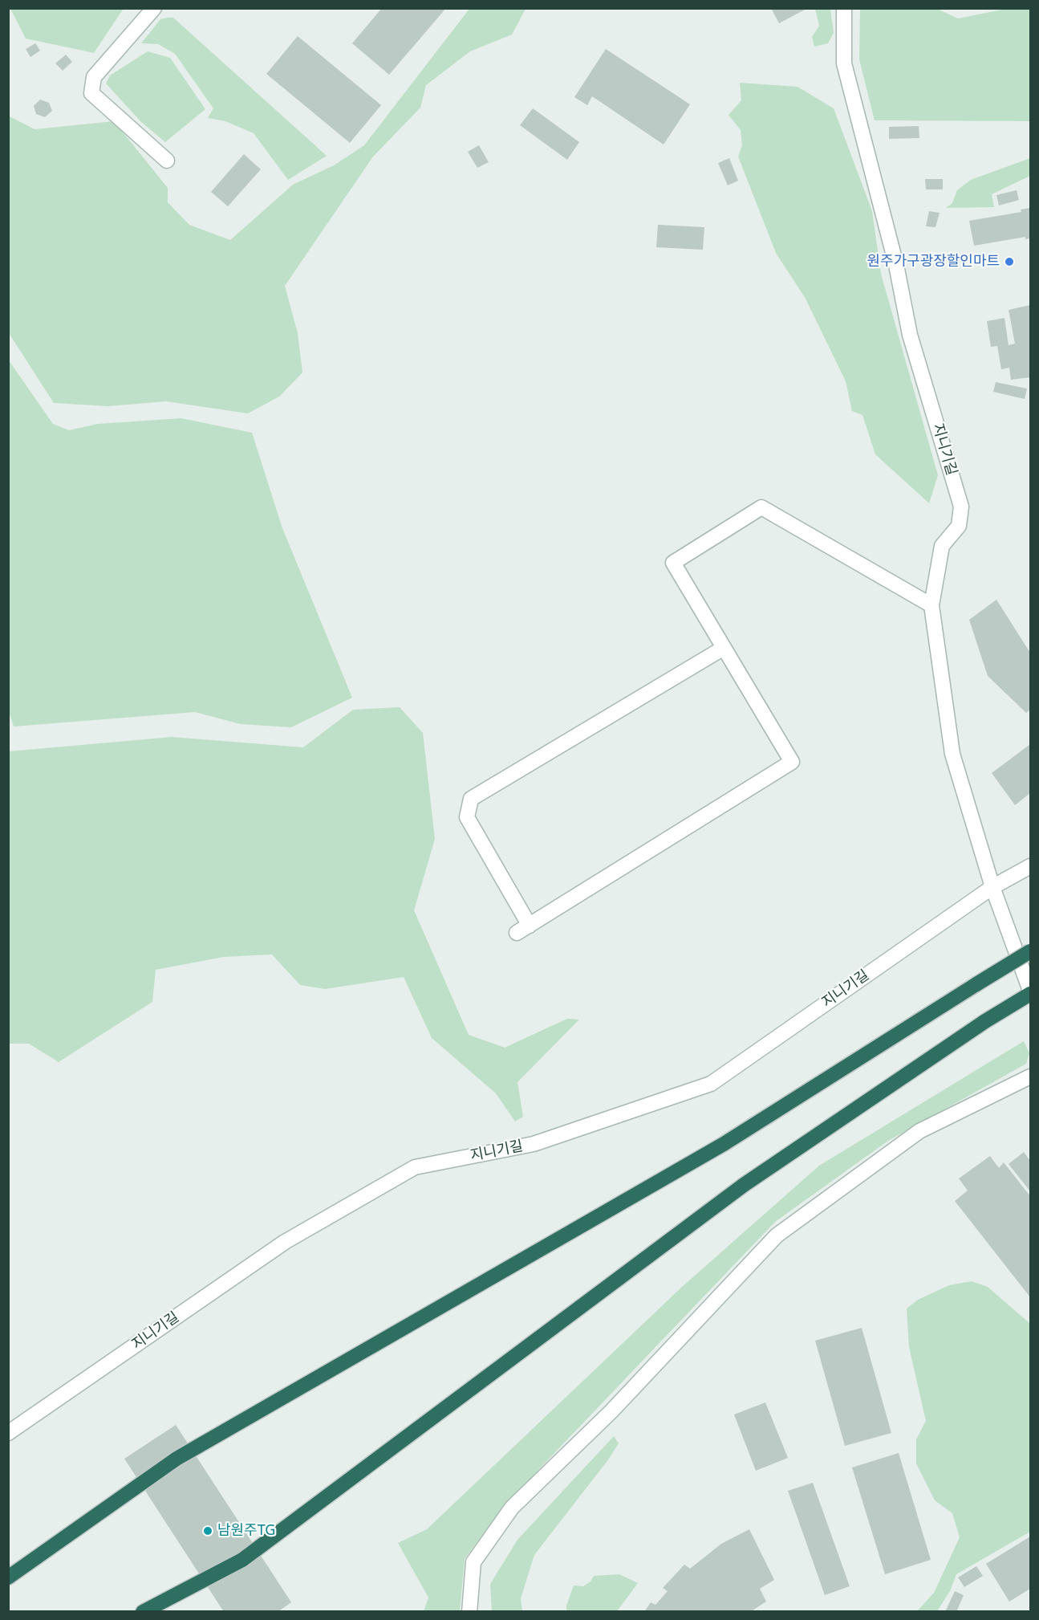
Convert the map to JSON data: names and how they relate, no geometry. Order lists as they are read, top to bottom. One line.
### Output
{"streets":{"street":["지니기길"]},"places":["원주가구광장할인마트","남원주TG"]}
